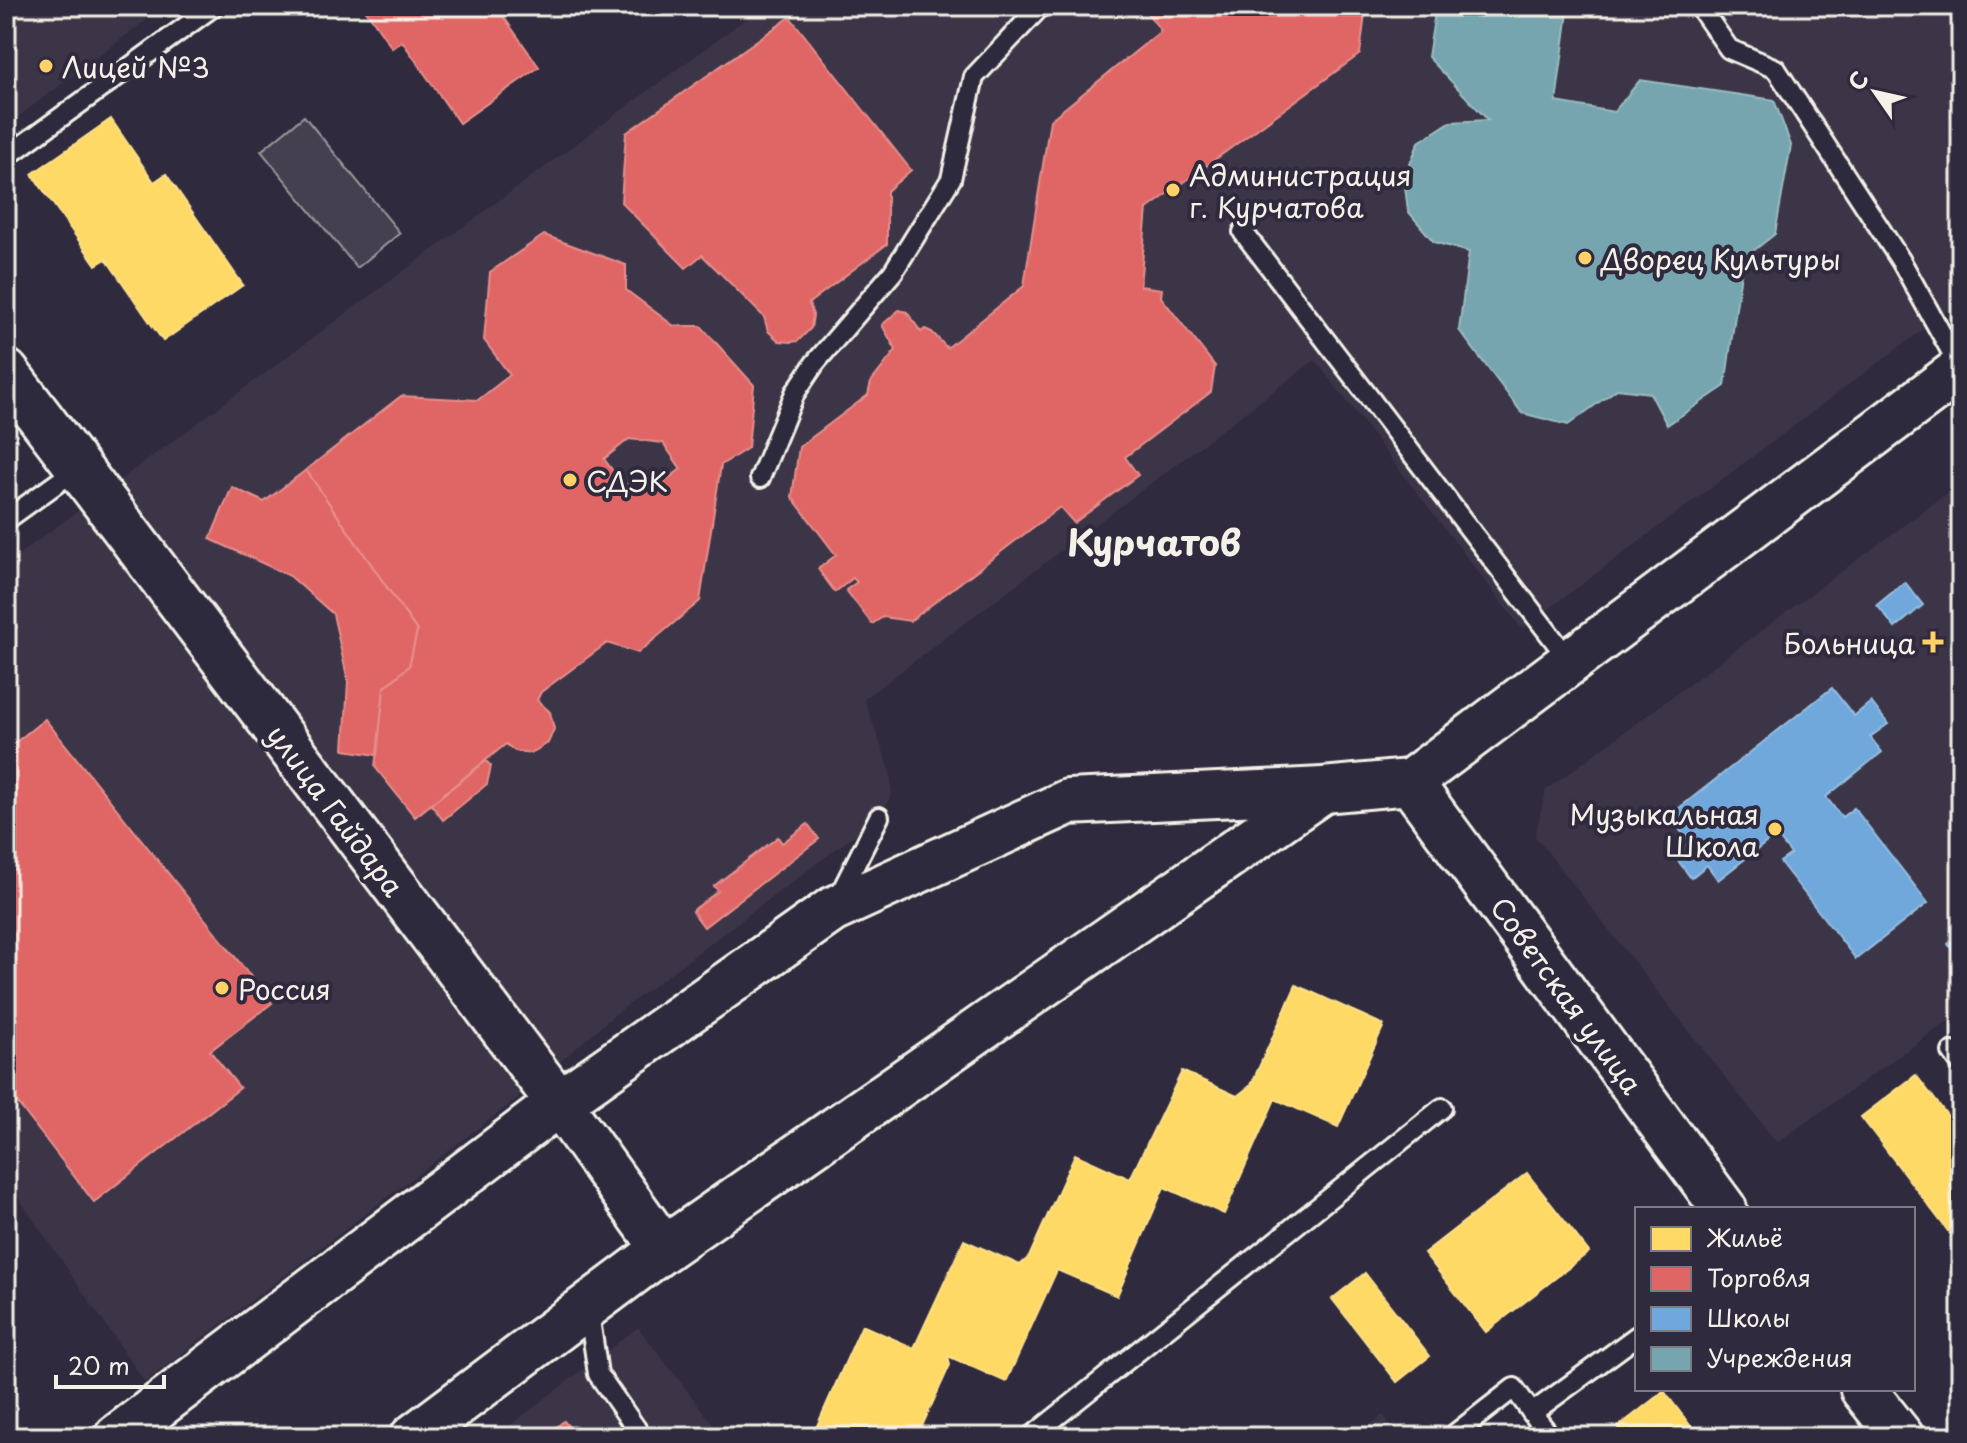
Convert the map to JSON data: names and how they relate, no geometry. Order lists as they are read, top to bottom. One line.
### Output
{"streets":{"main road":["улица Гайдара","Советская улица"]},"districts":["Курчатов"],"places":{"other":["Лицей №3","Администрация г. Курчатова","Дворец Культуры","СДЭК","Музыкальная Школа","Россия"],"health":["Больница"]},"legend":["Жильё","Торговля","Школы","Учреждения"],"scale_bar":"20 m","north":"top left"}
